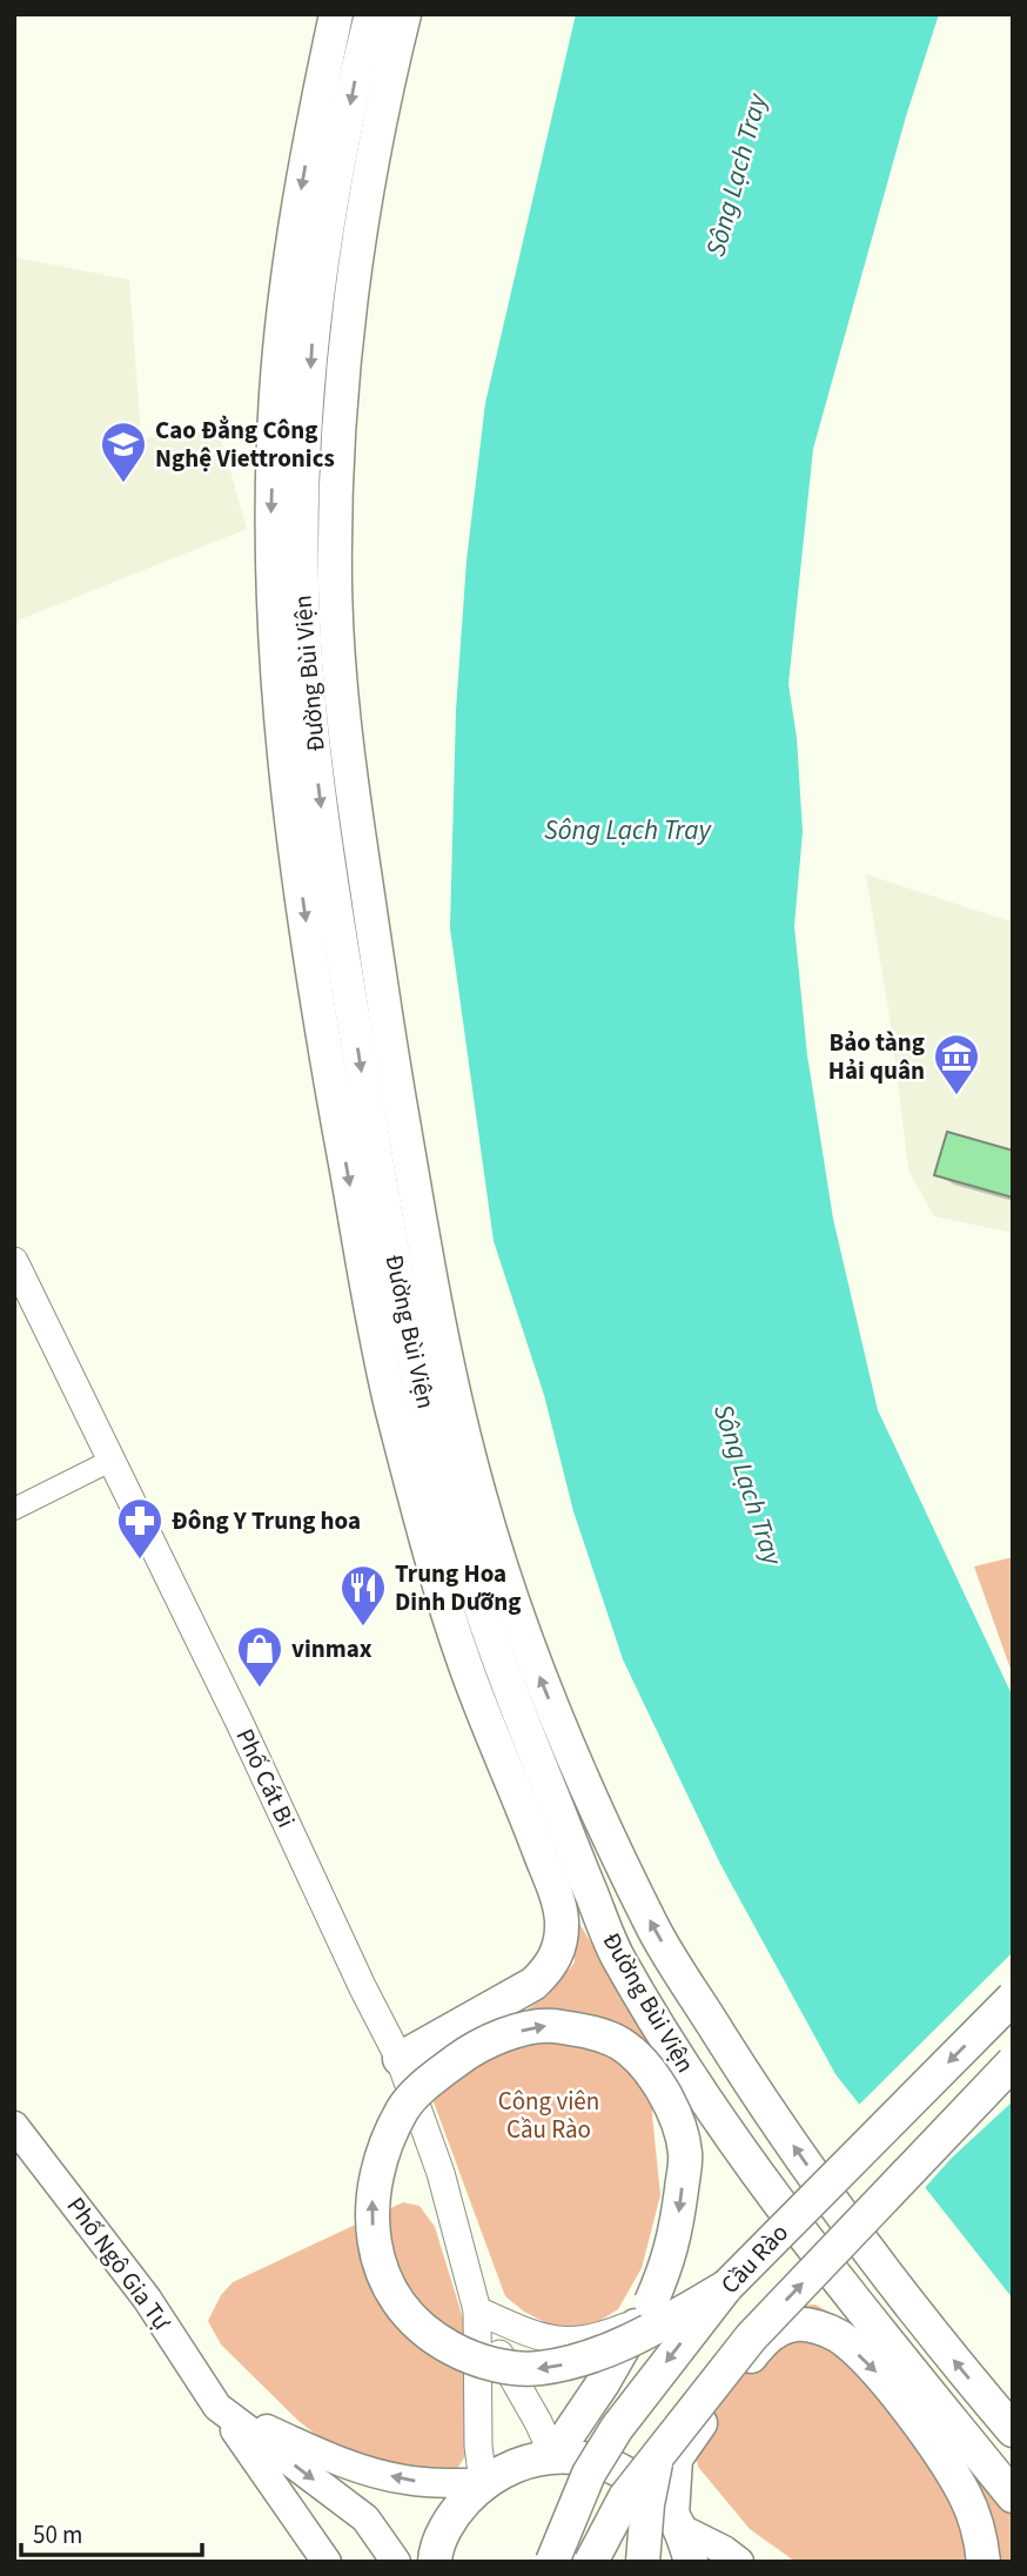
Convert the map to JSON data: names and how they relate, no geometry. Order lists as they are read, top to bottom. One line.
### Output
{"streets":{"main road":["Đường Bùi Viện","Cầu Rào","Phố Ngô Gia Tự"],"street":["Phố Cát Bi"]},"crossings":[["Đường Bùi Viện","Phố Cát Bi"]],"water":["Sông Lạch Tray"],"parks":["Công viên Cầu Rào"],"places":{"school or university":["Cao Đẳng Công Nghệ Viettronics"],"museum":["Bảo tàng Hải quân"],"pharmacy":["Đông Y Trung hoa"],"restaurant":["Trung Hoa Dinh Dưỡng"],"shop":["vinmax"]},"scale_bar":"50 m"}
